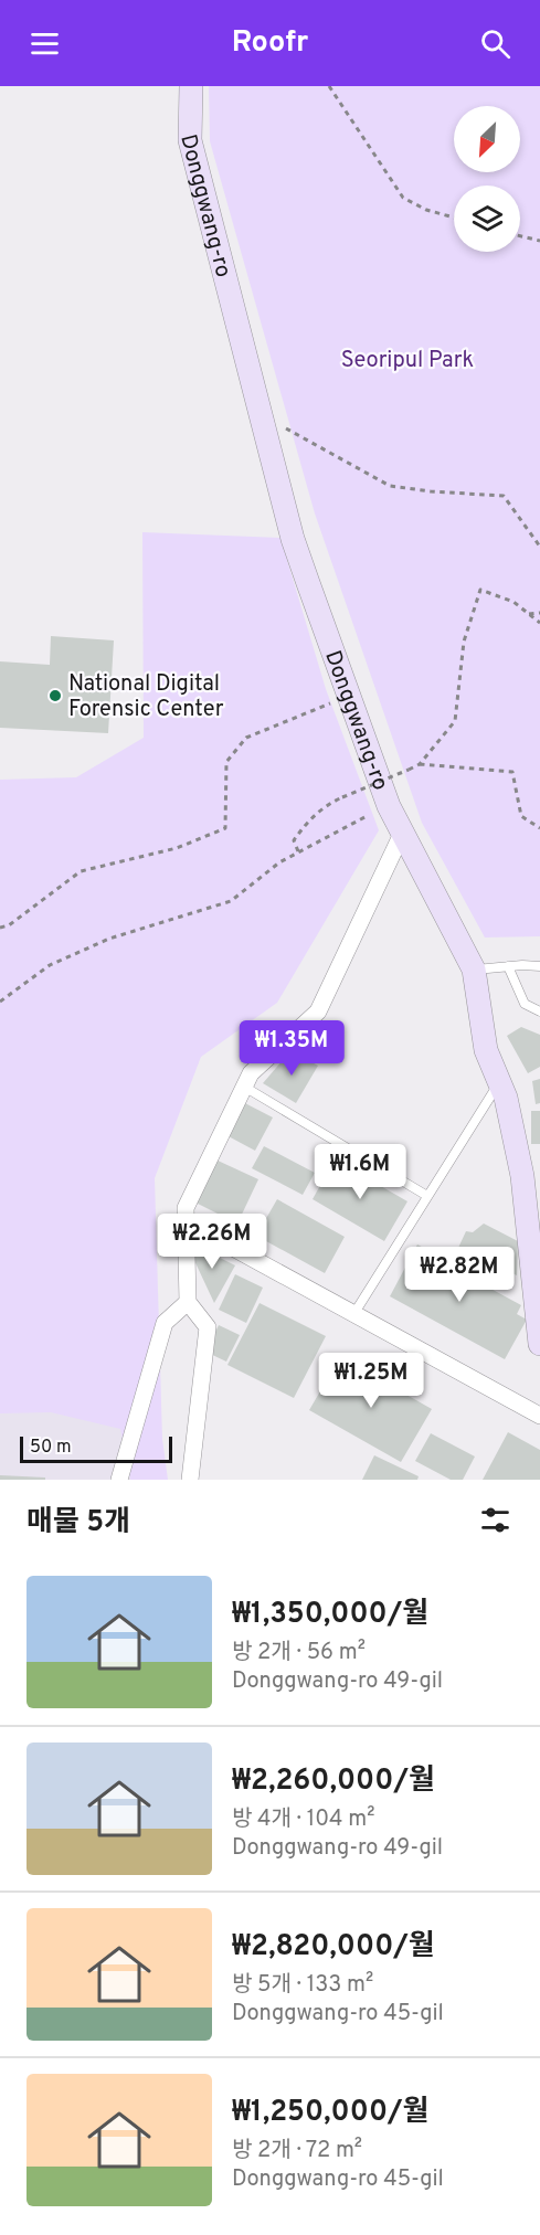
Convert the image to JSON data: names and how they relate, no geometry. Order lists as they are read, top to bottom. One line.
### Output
{"streets":{"street":["Donggwang-ro"]},"parks":["Seoripul Park"],"places":["National Digital Forensic Center"],"scale_bar":"50 m","north":"bottom left","page":{"header":"Roofr","price":["₩1.35M","₩1.6M","₩2.26M","₩2.82M","₩1.25M"],"scale":"50 m","heading":"매물 5개","list":[{"name":"₩1,350,000/월","note":"방 2개 · 56 m² · Donggwang-ro 49-gil"},{"name":"₩2,260,000/월","note":"방 4개 · 104 m² · Donggwang-ro 49-gil"},{"name":"₩2,820,000/월","note":"방 5개 · 133 m² · Donggwang-ro 45-gil"},{"name":"₩1,250,000/월","note":"방 2개 · 72 m² · Donggwang-ro 45-gil"}]}}
